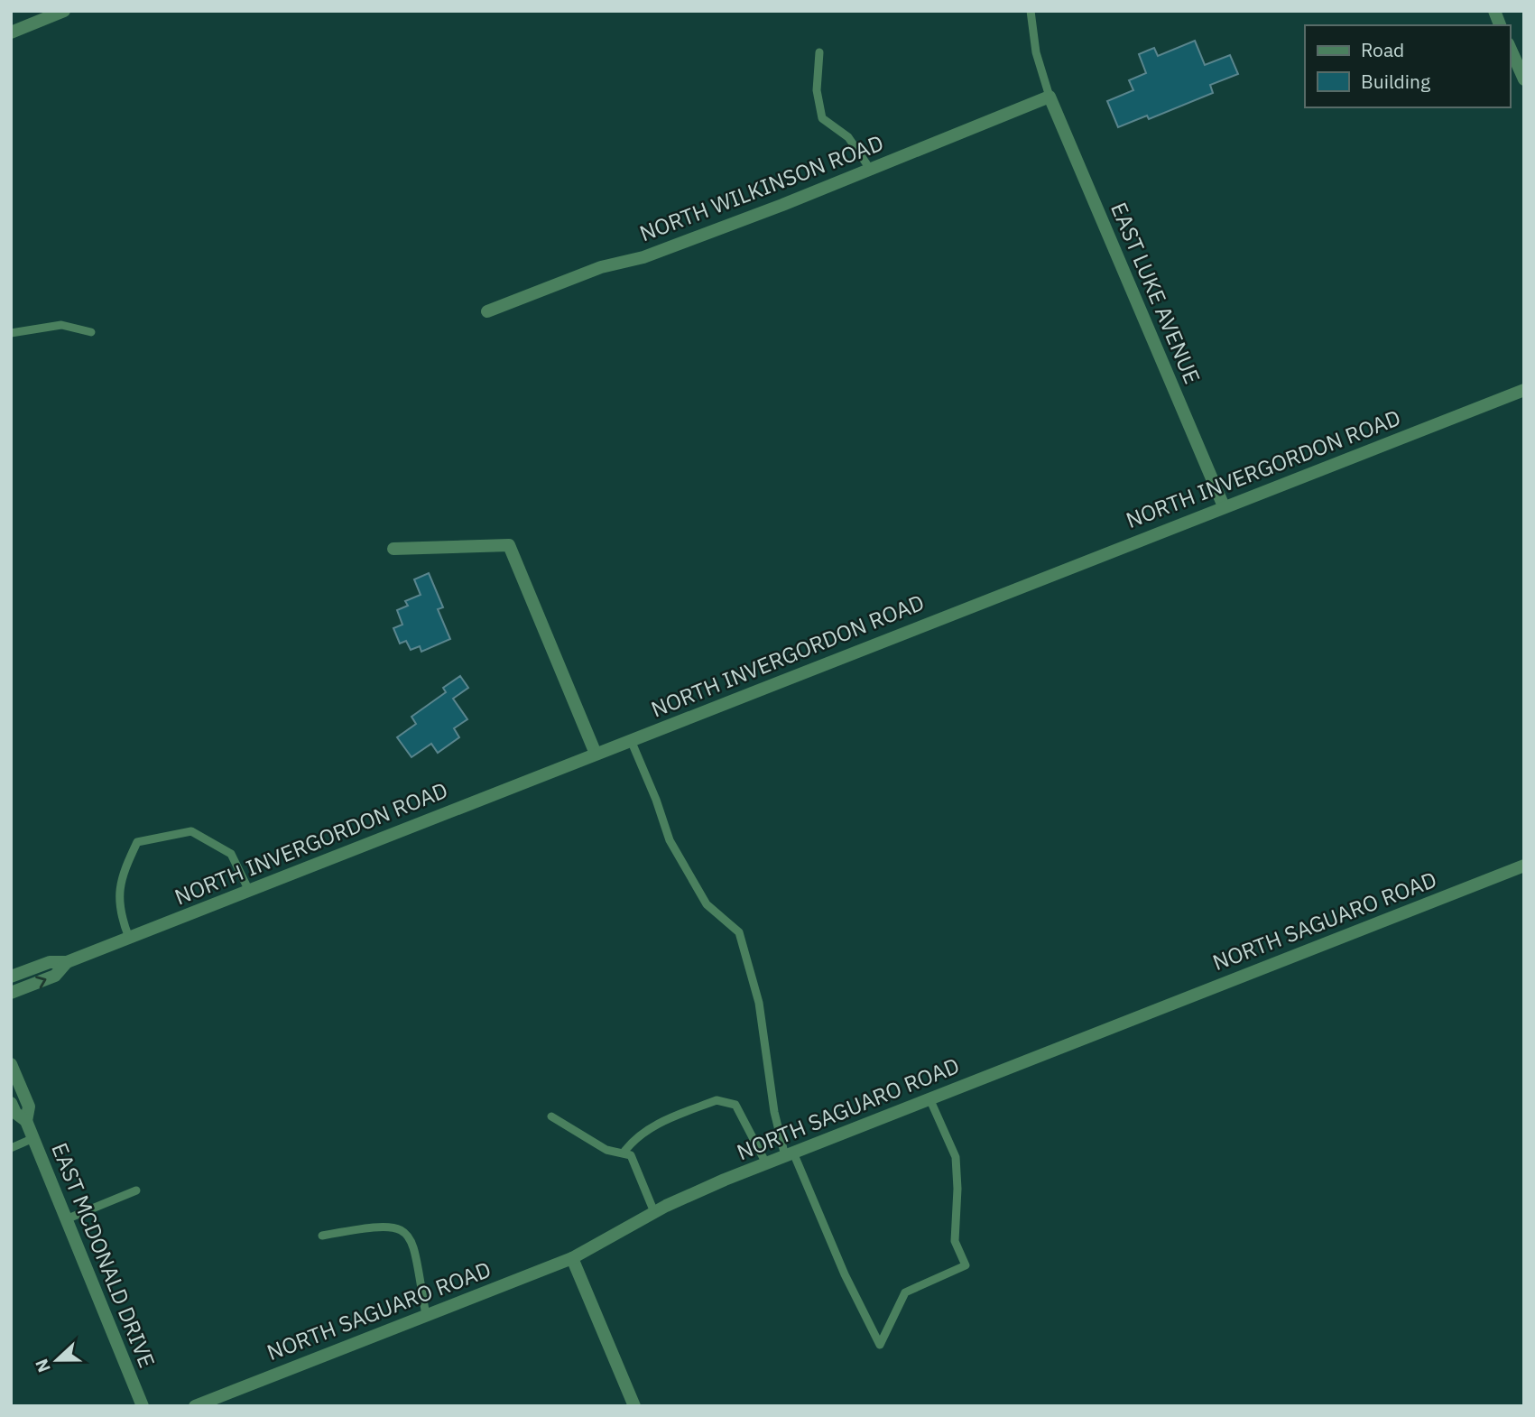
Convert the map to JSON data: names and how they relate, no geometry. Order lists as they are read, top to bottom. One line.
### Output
{"streets":{"street":["NORTH WILKINSON ROAD","EAST LUKE AVENUE","NORTH INVERGORDON ROAD","NORTH SAGUARO ROAD","EAST MCDONALD DRIVE"]},"crossings":[["NORTH WILKINSON ROAD","EAST LUKE AVENUE"],["EAST LUKE AVENUE","NORTH INVERGORDON ROAD"]],"legend":["Road","Building"],"north":"left"}
